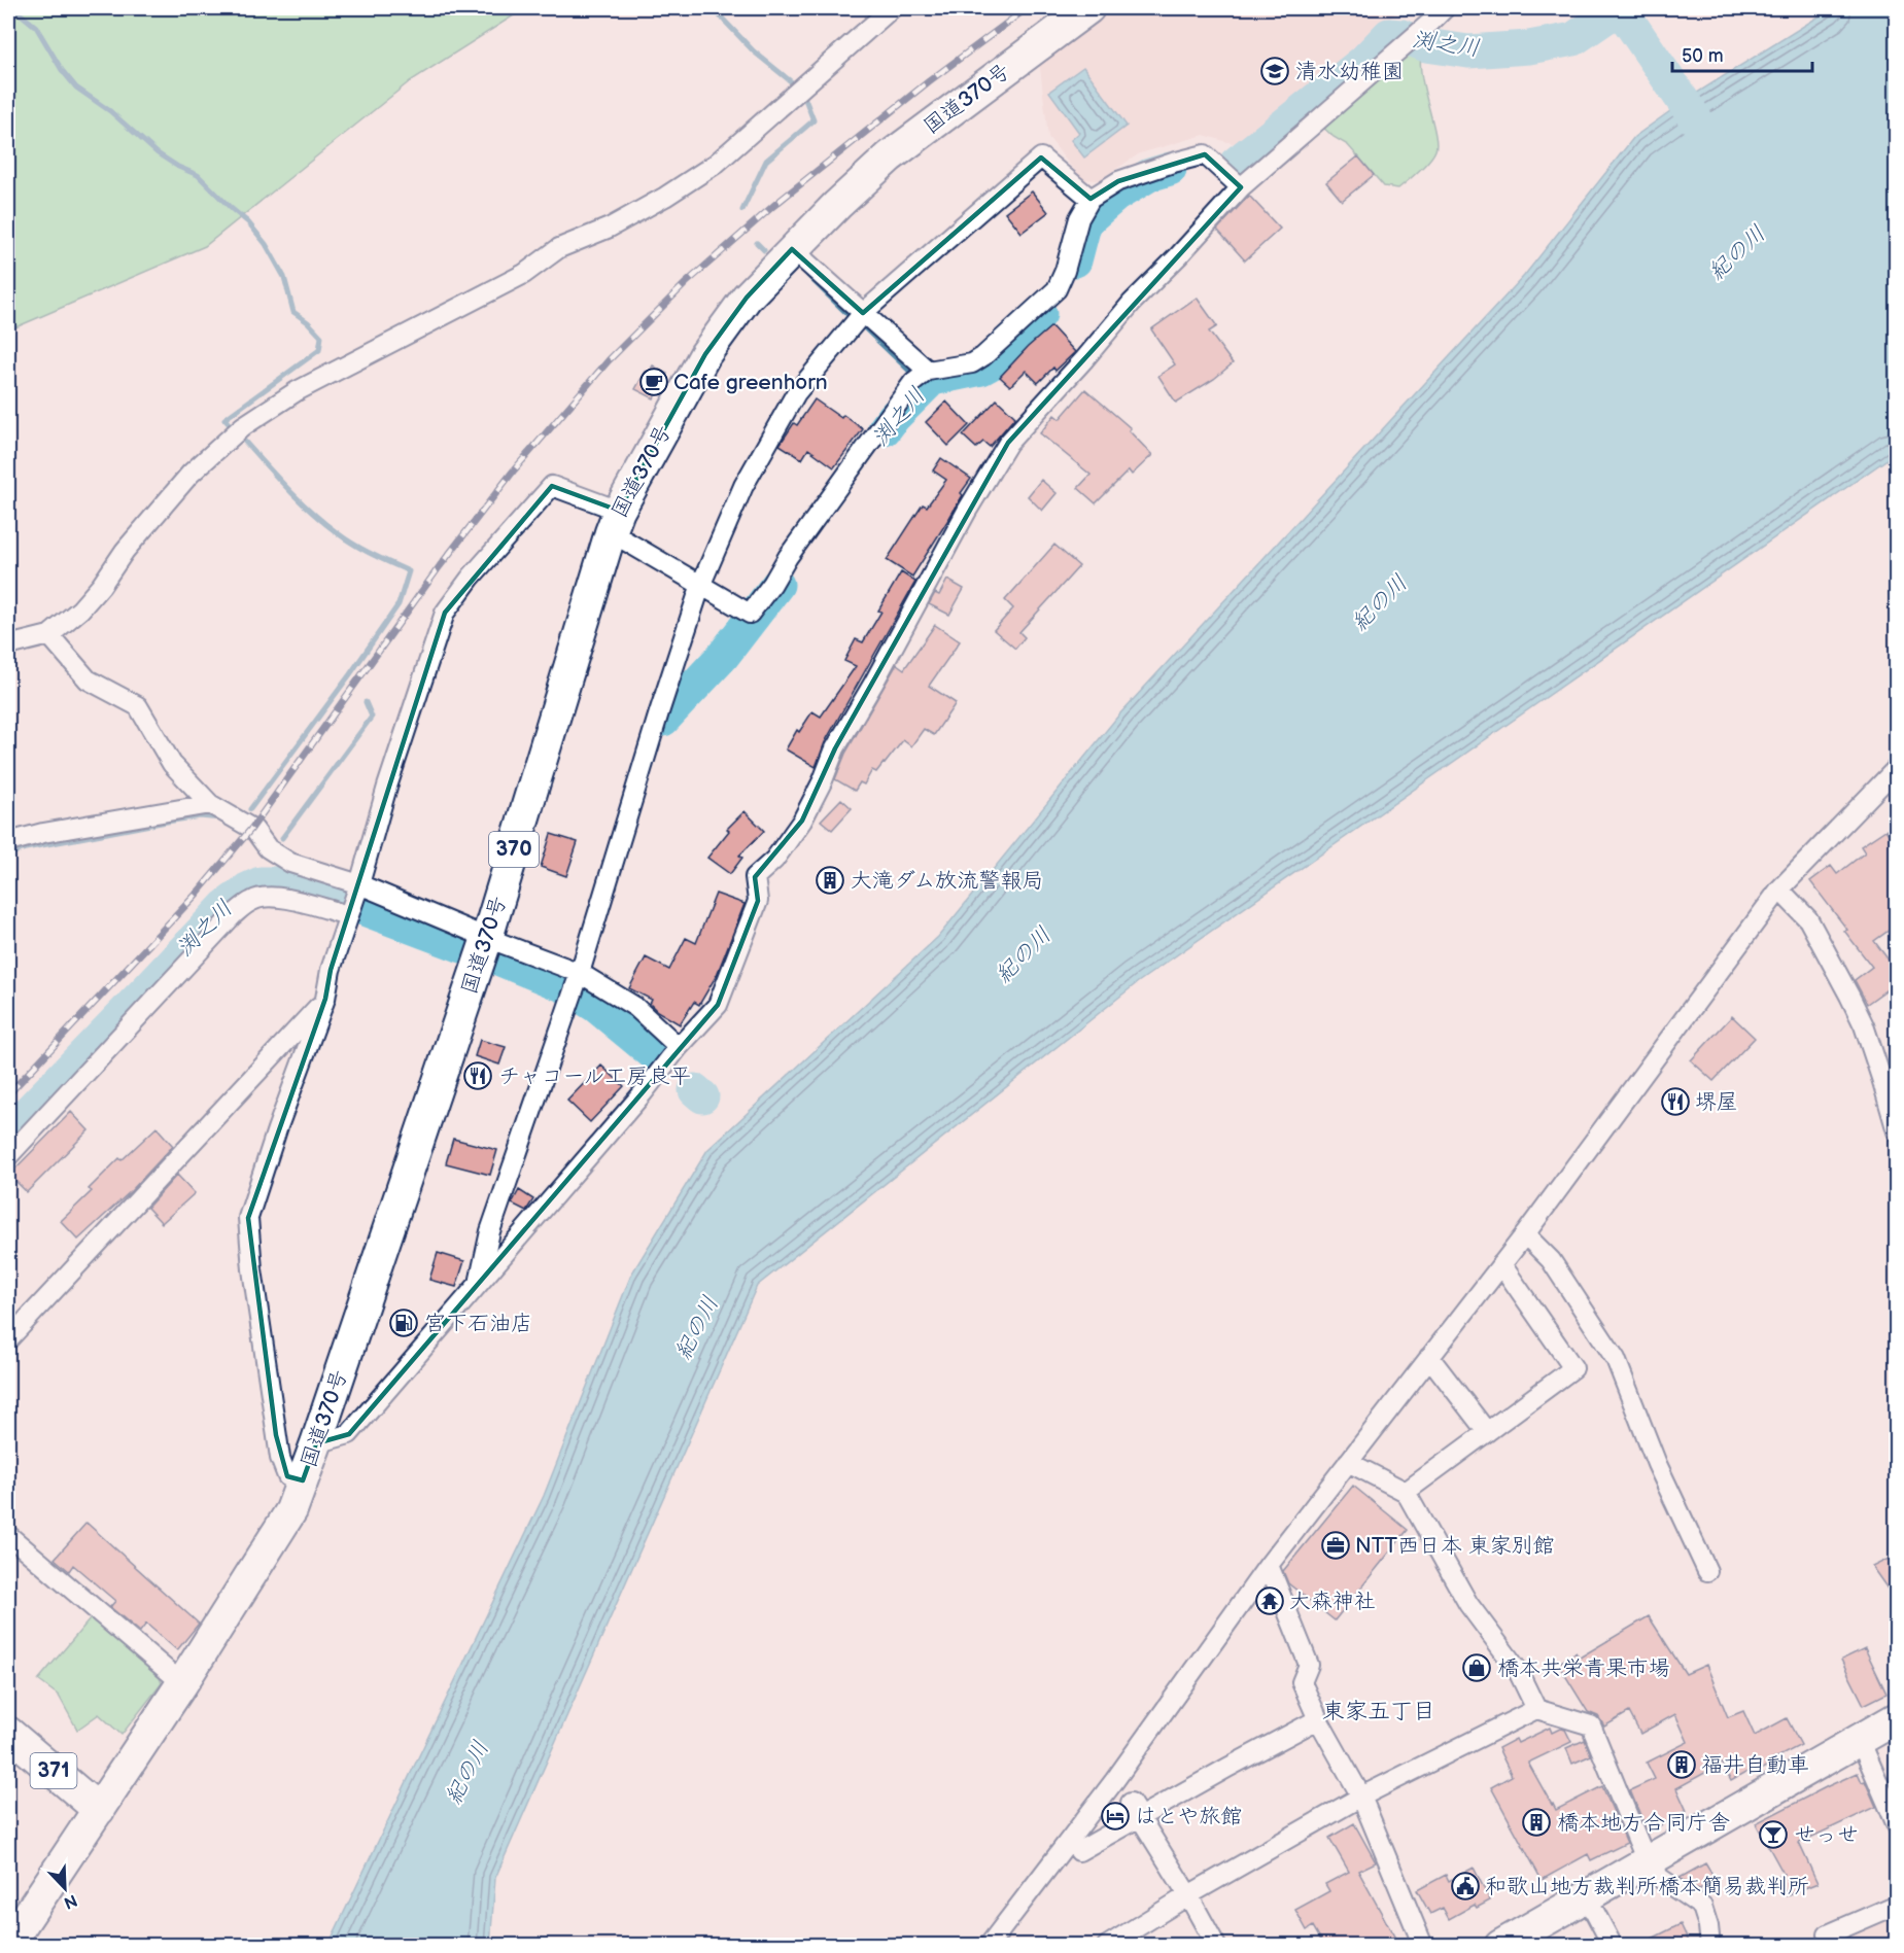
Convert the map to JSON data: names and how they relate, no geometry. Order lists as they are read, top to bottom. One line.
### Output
{"streets":{"highway":["国道370号","370","371"]},"crossings":[["国道370号","371"]],"districts":["東家五丁目"],"water":["渕之川","紀の川"],"places":{"school or university":["清水幼稚園"],"cafe":["Cafe greenhorn"],"building":["大滝ダム放流警報局","福井自動車","橋本地方合同庁舎"],"restaurant":["チャコール工房良平","堺屋"],"fuel station":["宮下石油店"],"office":["NTT西日本 東家別館"],"temple":["大森神社"],"shop":["橋本共栄青果市場"],"hotel":["はとや旅館"],"bar":["せっせ"],"public building":["和歌山地方裁判所橋本簡易裁判所"]},"scale_bar":"50 m","north":"bottom right"}
